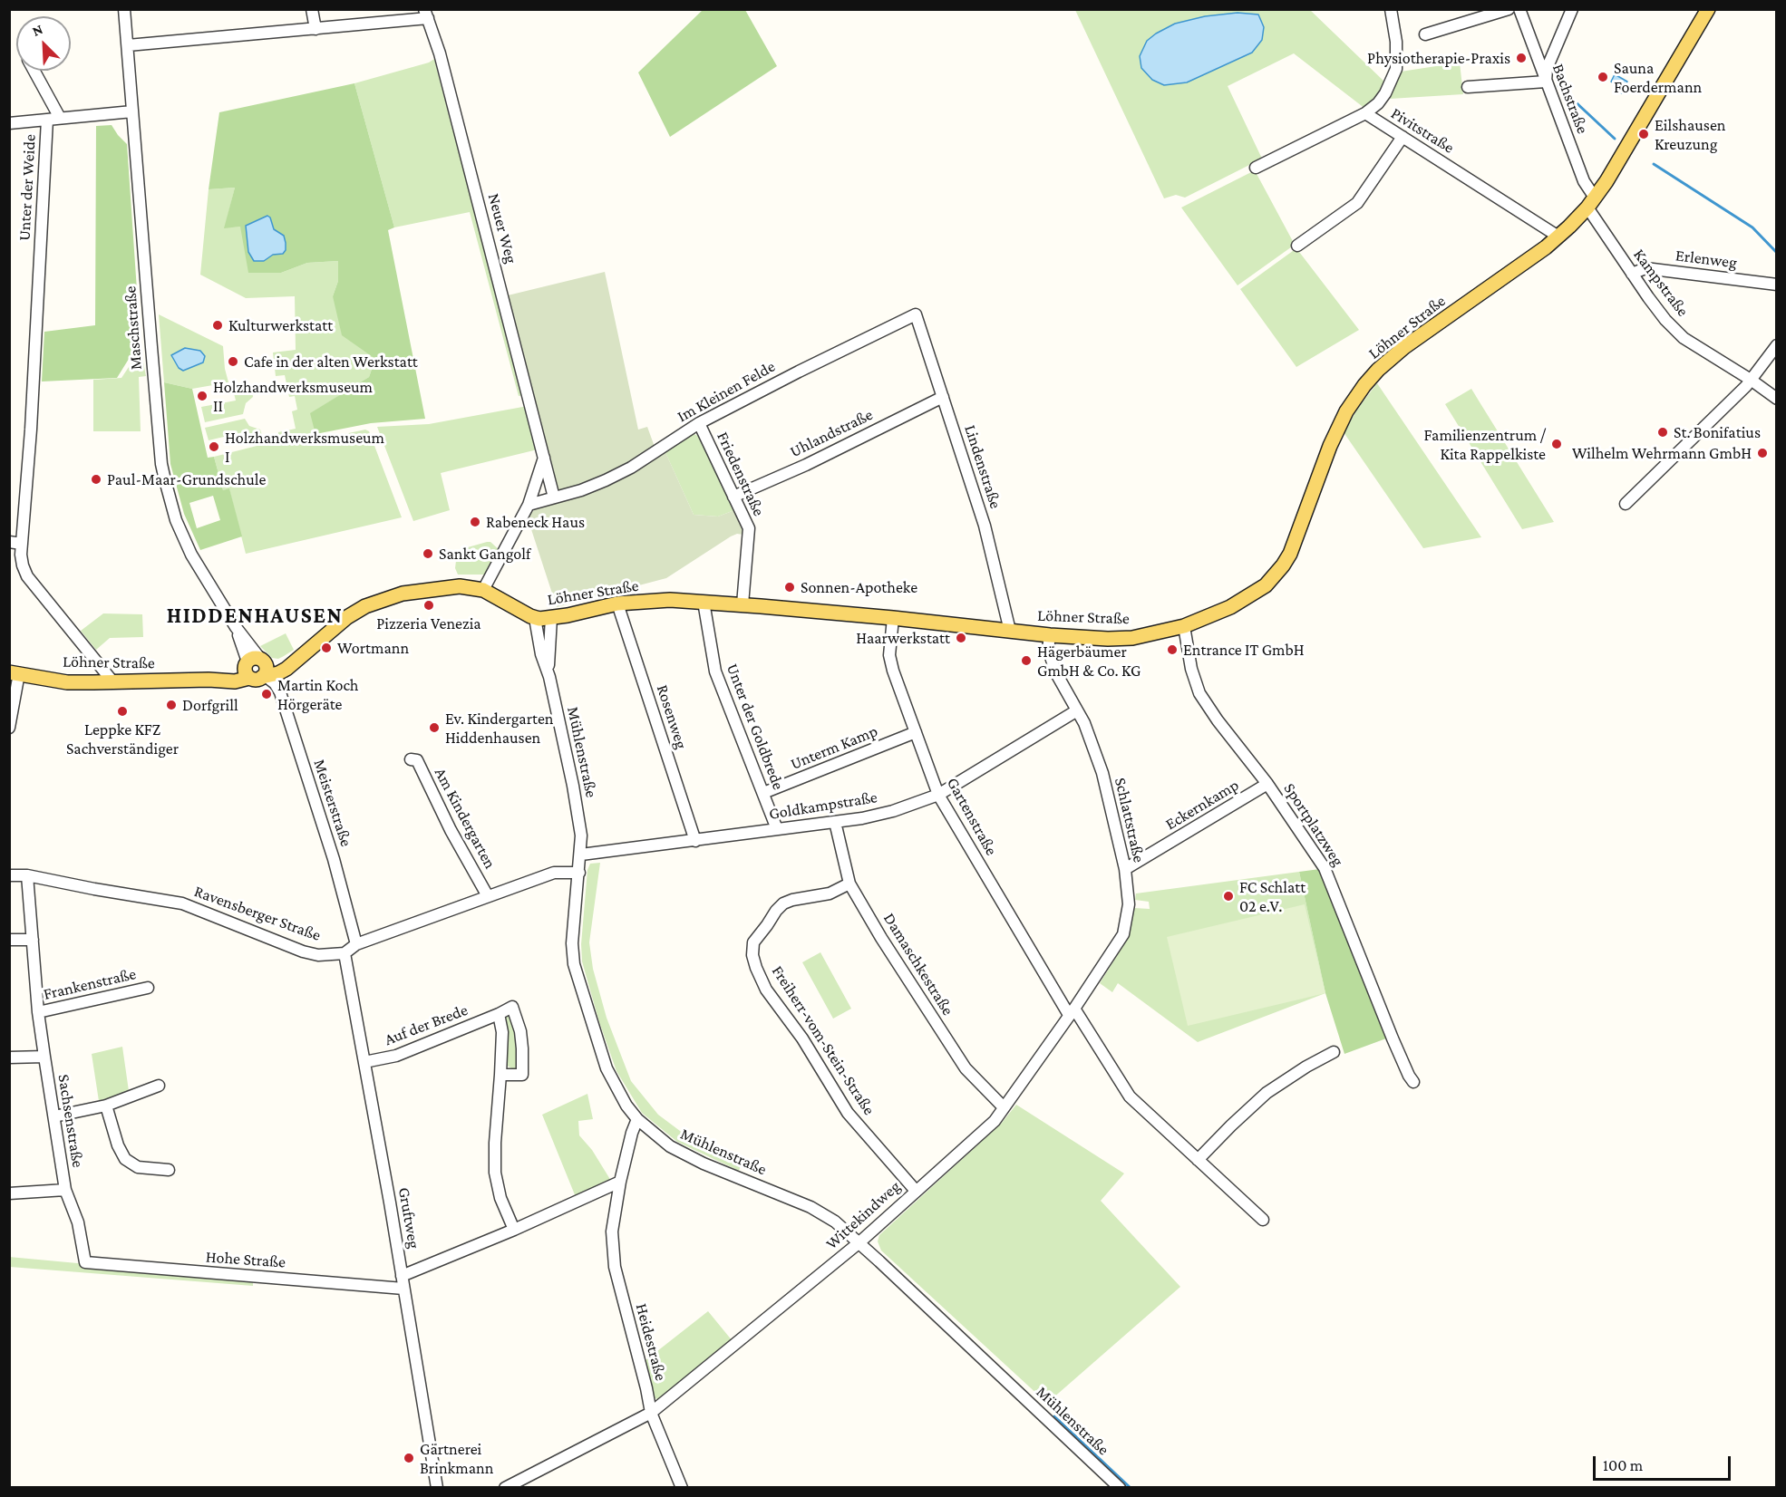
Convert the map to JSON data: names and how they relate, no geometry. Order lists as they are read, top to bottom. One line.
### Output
{"streets":{"main road":["Löhner Straße"],"street":["Bachstraße","Pivitstraße","Unter der Weide","Neuer Weg","Erlenweg","Kampstraße","Maschstraße","Im Kleinen Felde","Uhlandstraße","Lindenstraße","Friedenstraße","Rosenweg","Unter der Goldbrede","Unterm Kamp","Mühlenstraße","Meisterstraße","Eckernkamp","Goldkampstraße","Gartenstraße","Am Kindergarten","Schlattstraße","Sportplatzweg","Ravensberger Straße","Damaschkestraße","Frankenstraße","Auf der Brede","Freiherr-vom-Stein-Straße","Sachsenstraße","Wittekindweg","Gruftweg","Hohe Straße","Heidestraße"]},"crossings":[["Bachstraße","Kampstraße"],["Bachstraße","Löhner Straße"],["Pivitstraße","Löhner Straße"],["Unter der Weide","Löhner Straße"],["Neuer Weg","Im Kleinen Felde"],["Erlenweg","Kampstraße"],["Kampstraße","Löhner Straße"],["Löhner Straße","Maschstraße"],["Löhner Straße","Lindenstraße"],["Löhner Straße","Friedenstraße"],["Löhner Straße","Rosenweg"],["Löhner Straße","Unter der Goldbrede"],["Löhner Straße","Mühlenstraße"],["Löhner Straße","Meisterstraße"],["Löhner Straße","Gartenstraße"],["Löhner Straße","Schlattstraße"],["Löhner Straße","Sportplatzweg"],["Maschstraße","Meisterstraße"],["Im Kleinen Felde","Lindenstraße"],["Im Kleinen Felde","Friedenstraße"],["Uhlandstraße","Lindenstraße"],["Uhlandstraße","Friedenstraße"],["Rosenweg","Goldkampstraße"],["Unter der Goldbrede","Unterm Kamp"],["Unter der Goldbrede","Goldkampstraße"],["Unterm Kamp","Gartenstraße"],["Mühlenstraße","Goldkampstraße"],["Mühlenstraße","Wittekindweg"],["Mühlenstraße","Heidestraße"],["Eckernkamp","Schlattstraße"],["Eckernkamp","Sportplatzweg"],["Goldkampstraße","Gartenstraße"],["Goldkampstraße","Schlattstraße"],["Goldkampstraße","Damaschkestraße"],["Gartenstraße","Schlattstraße"],["Gartenstraße","Wittekindweg"],["Schlattstraße","Wittekindweg"],["Ravensberger Straße","Sachsenstraße"],["Ravensberger Straße","Gruftweg"],["Damaschkestraße","Freiherr-vom-Stein-Straße"],["Damaschkestraße","Wittekindweg"],["Frankenstraße","Sachsenstraße"],["Auf der Brede","Gruftweg"],["Freiherr-vom-Stein-Straße","Wittekindweg"],["Sachsenstraße","Hohe Straße"],["Wittekindweg","Heidestraße"],["Gruftweg","Hohe Straße"]],"districts":["HIDDENHAUSEN"],"places":["Physiotherapie-Praxis","Sauna Foerdermann","Eilshausen Kreuzung","Kulturwerkstatt","Cafe in der alten Werkstatt","Holzhandwerksmuseum II","St. Bonifatius","Familienzentrum / Kita Rappelkiste","Holzhandwerksmuseum I","Wilhelm Wehrmann GmbH","Paul-Maar-Grundschule","Rabeneck Haus","Sankt Gangolf","Sonnen-Apotheke","Pizzeria Venezia","Haarwerkstatt","Wortmann","Entrance IT GmbH","Hägerbäumer GmbH & Co. KG","Martin Koch Hörgeräte","Dorfgrill","Leppke KFZ Sachverständiger","Ev. Kindergarten Hiddenhausen","FC Schlatt 02 e.V.","Gärtnerei Brinkmann"],"scale_bar":"100 m","north":"top left"}
